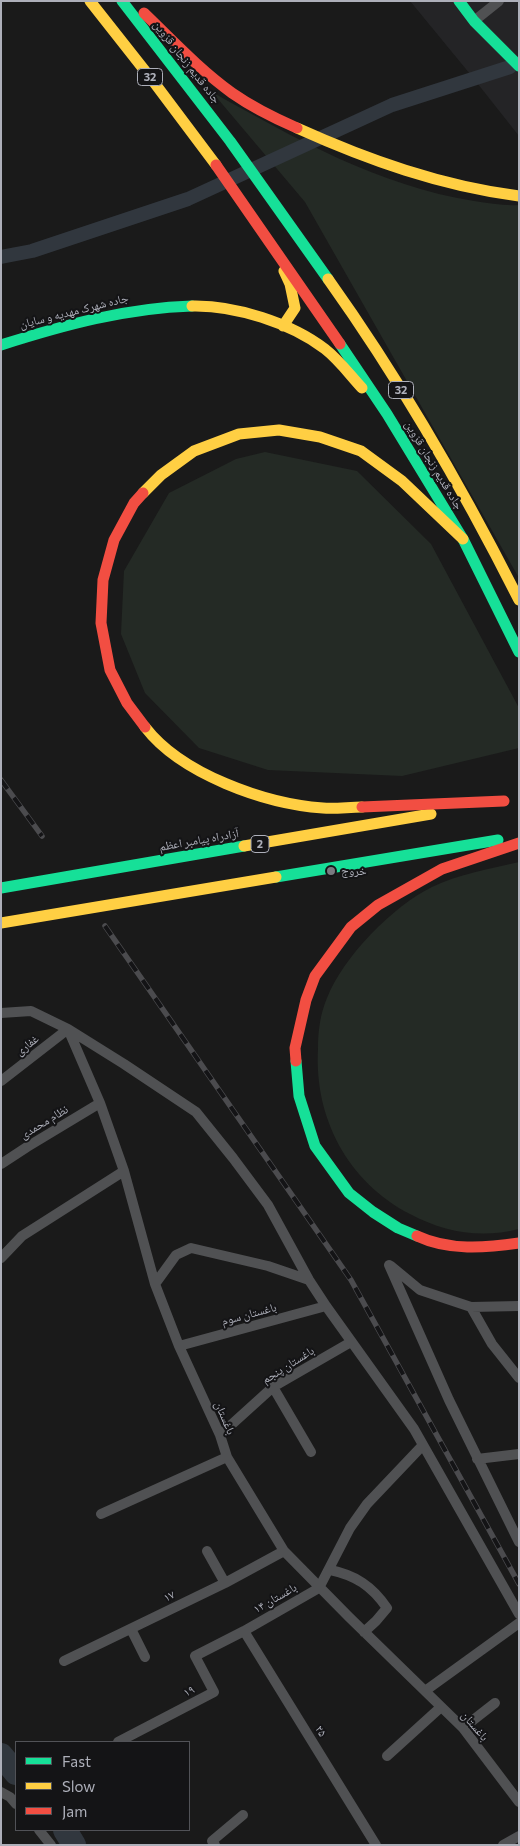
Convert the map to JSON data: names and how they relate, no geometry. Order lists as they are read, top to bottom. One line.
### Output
{"streets":{"main road":["جاده قدیم زنجان قزوین","32","جاده شهرک مهدیه و سایان","آزادراه پیامبر اعظم","2"],"street":["غفاری","نظام محمدی","باغستان سوم","باغستان پنجم","باغستان","۱۷","باغستان ۱۴","۱۹","۲۵"]},"crossings":[["جاده قدیم زنجان قزوین","جاده شهرک مهدیه و سایان"],["غفاری","باغستان"],["نظام محمدی","باغستان"],["باغستان سوم","باغستان"],["باغستان پنجم","باغستان"],["باغستان","۱۷"],["باغستان","باغستان ۱۴"],["باغستان ۱۴","۱۹"],["باغستان ۱۴","۲۵"],["۱۹","۲۵"]],"places":["خروج"],"legend":["Fast","Slow","Jam"]}
